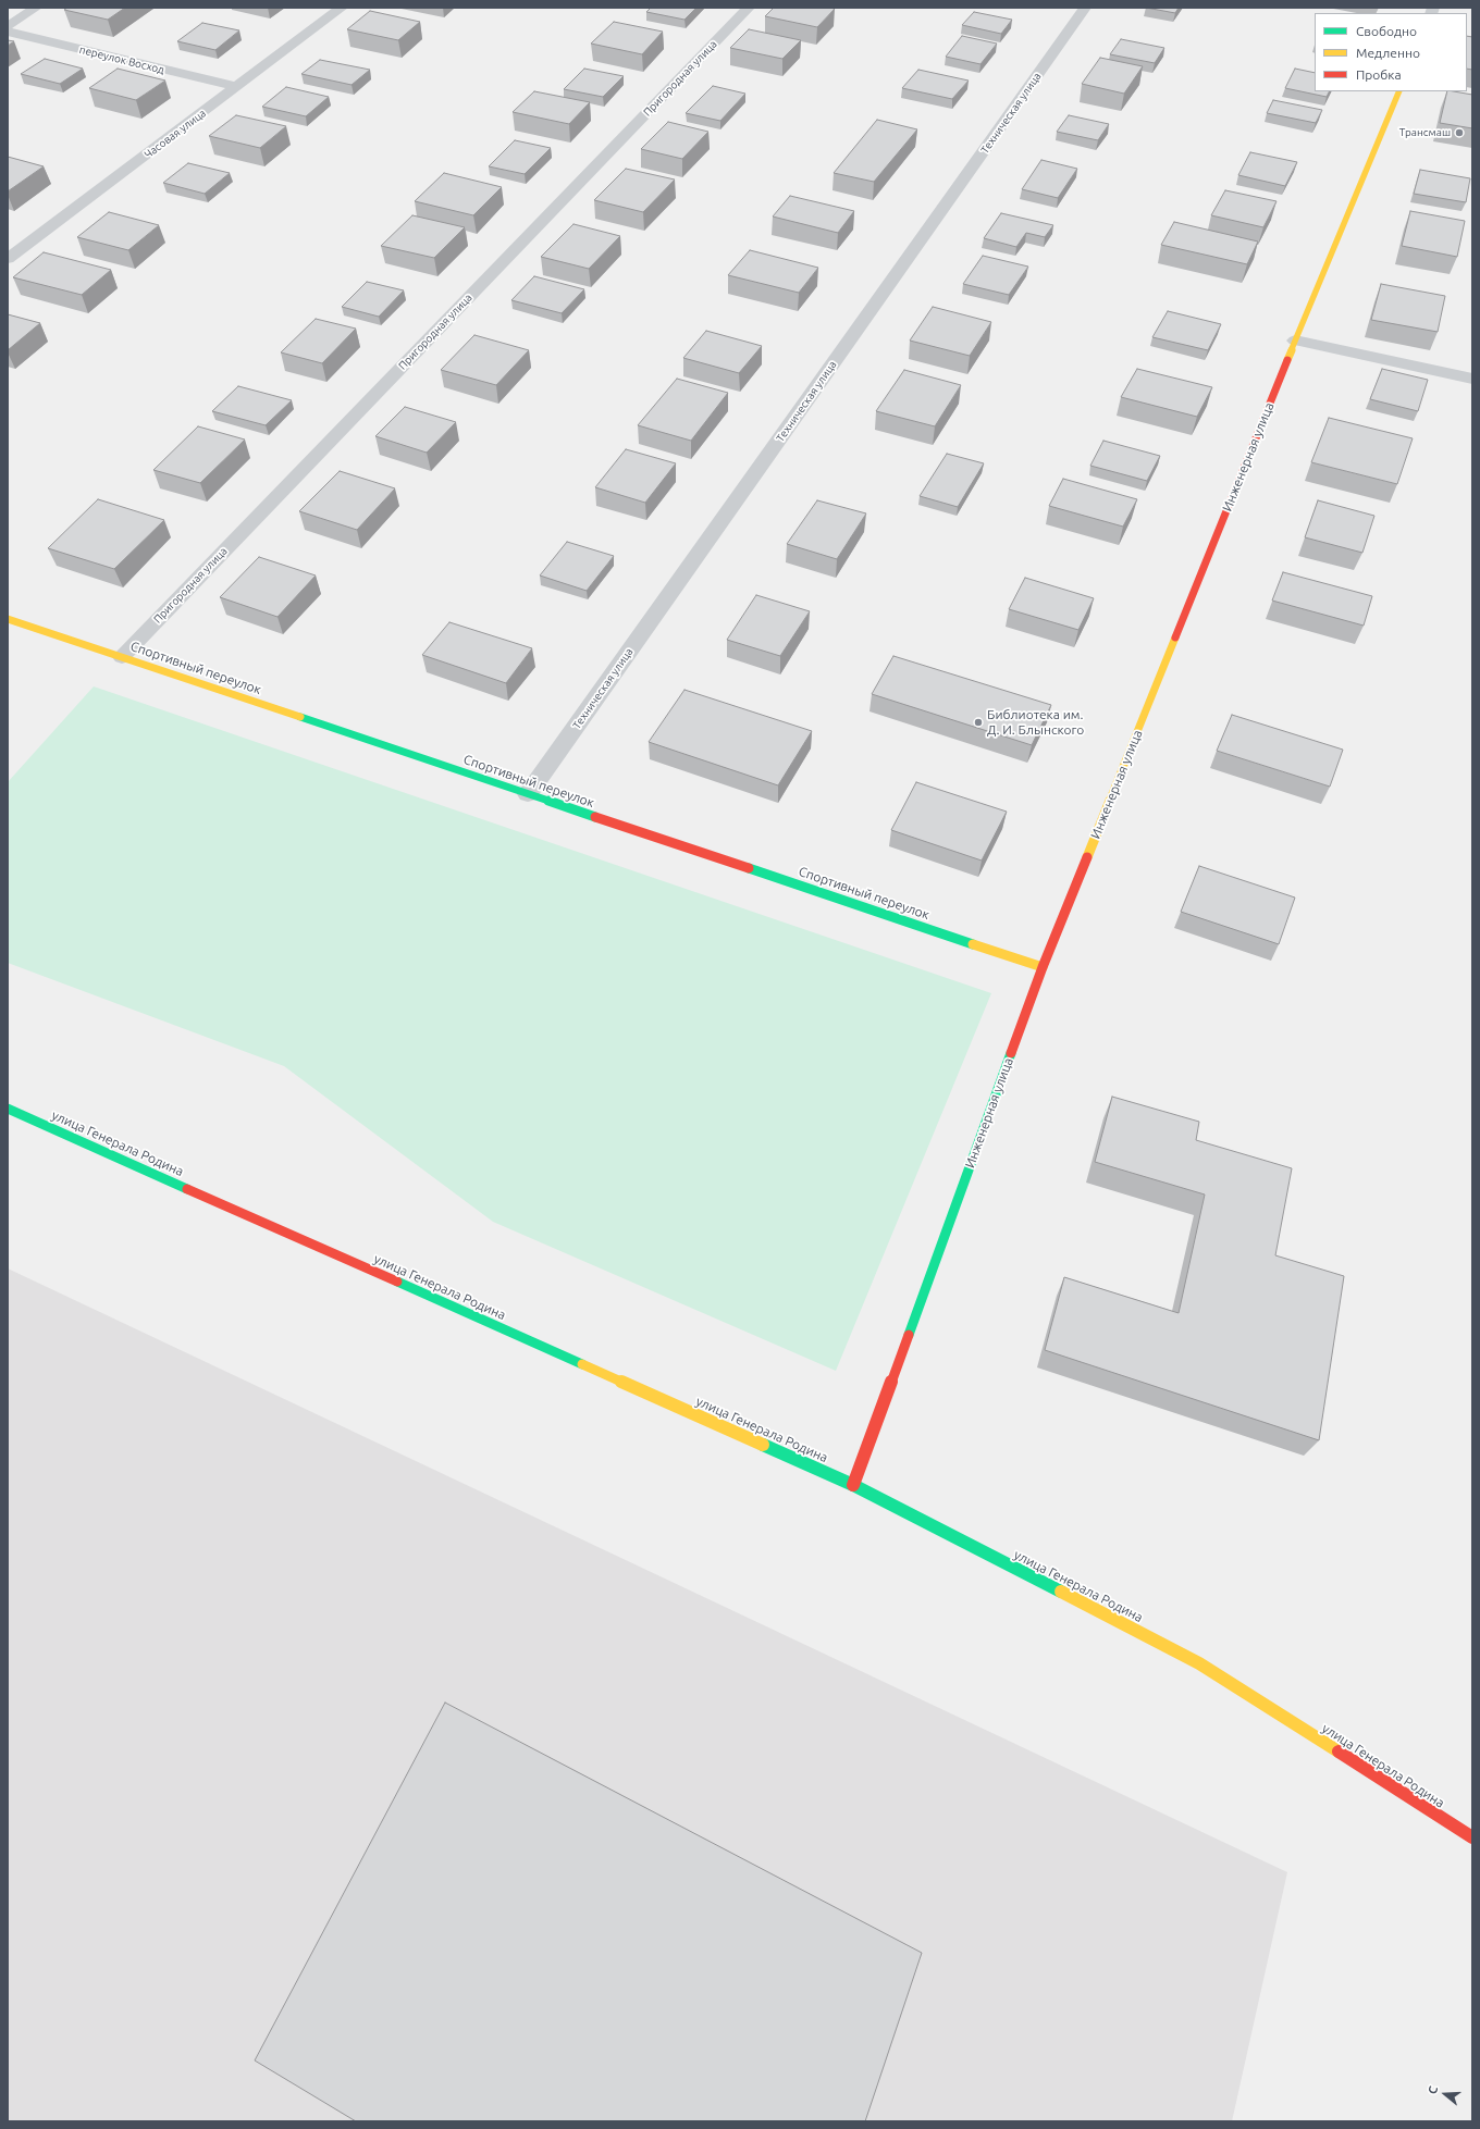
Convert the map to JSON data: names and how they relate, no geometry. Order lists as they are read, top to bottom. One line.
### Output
{"streets":{"street":["переулок Восход","Пригородная улица","Техническая улица","Часовая улица","Инженерная улица","Спортивный переулок","улица Генерала Родина"]},"crossings":[["переулок Восход","Часовая улица"],["Пригородная улица","Спортивный переулок"],["Техническая улица","Спортивный переулок"],["Инженерная улица","Спортивный переулок"],["Инженерная улица","улица Генерала Родина"]],"places":["Трансмаш","Библиотека им. Д. И. Блынского"],"legend":["Свободно","Медленно","Пробка"],"north":"left"}
